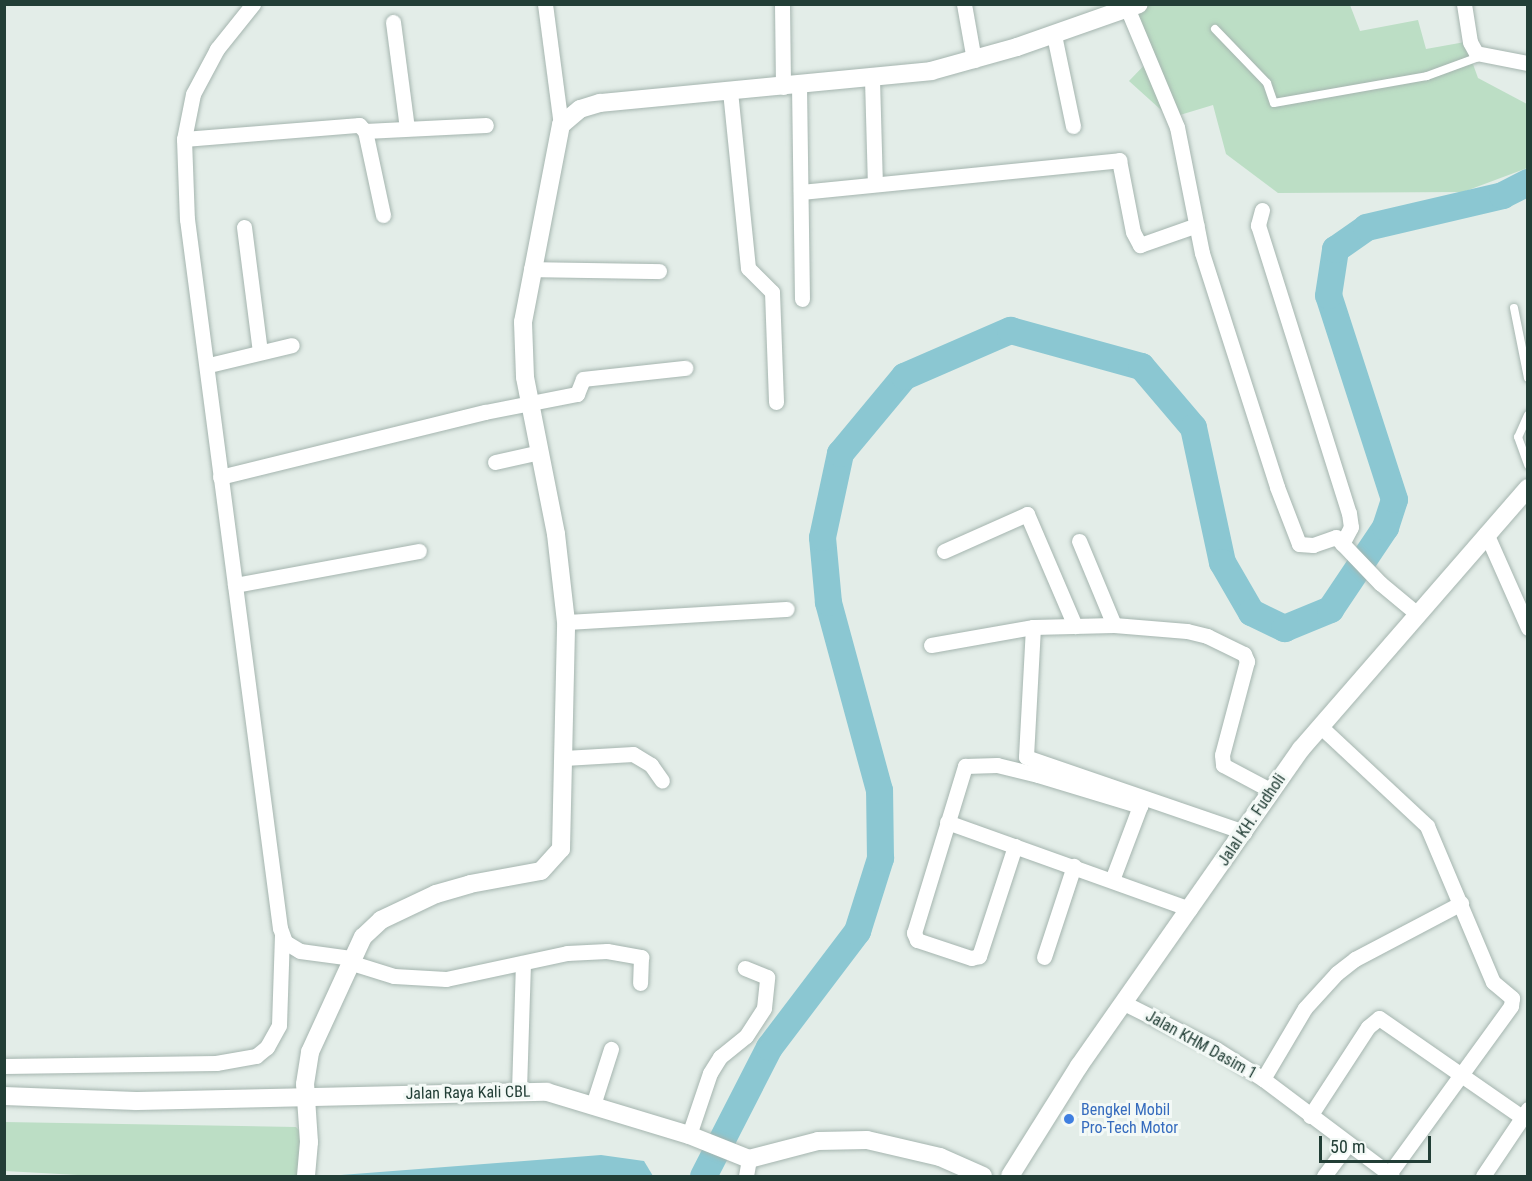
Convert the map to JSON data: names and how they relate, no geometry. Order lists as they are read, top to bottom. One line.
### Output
{"streets":{"main road":["Jalal KH. Fudholi","Jalan Raya Kali CBL"],"street":["Jalan KHM Dasim 1"]},"crossings":[["Jalal KH. Fudholi","Jalan KHM Dasim 1"]],"places":["Bengkel Mobil Pro-Tech Motor"],"scale_bar":"50 m"}
